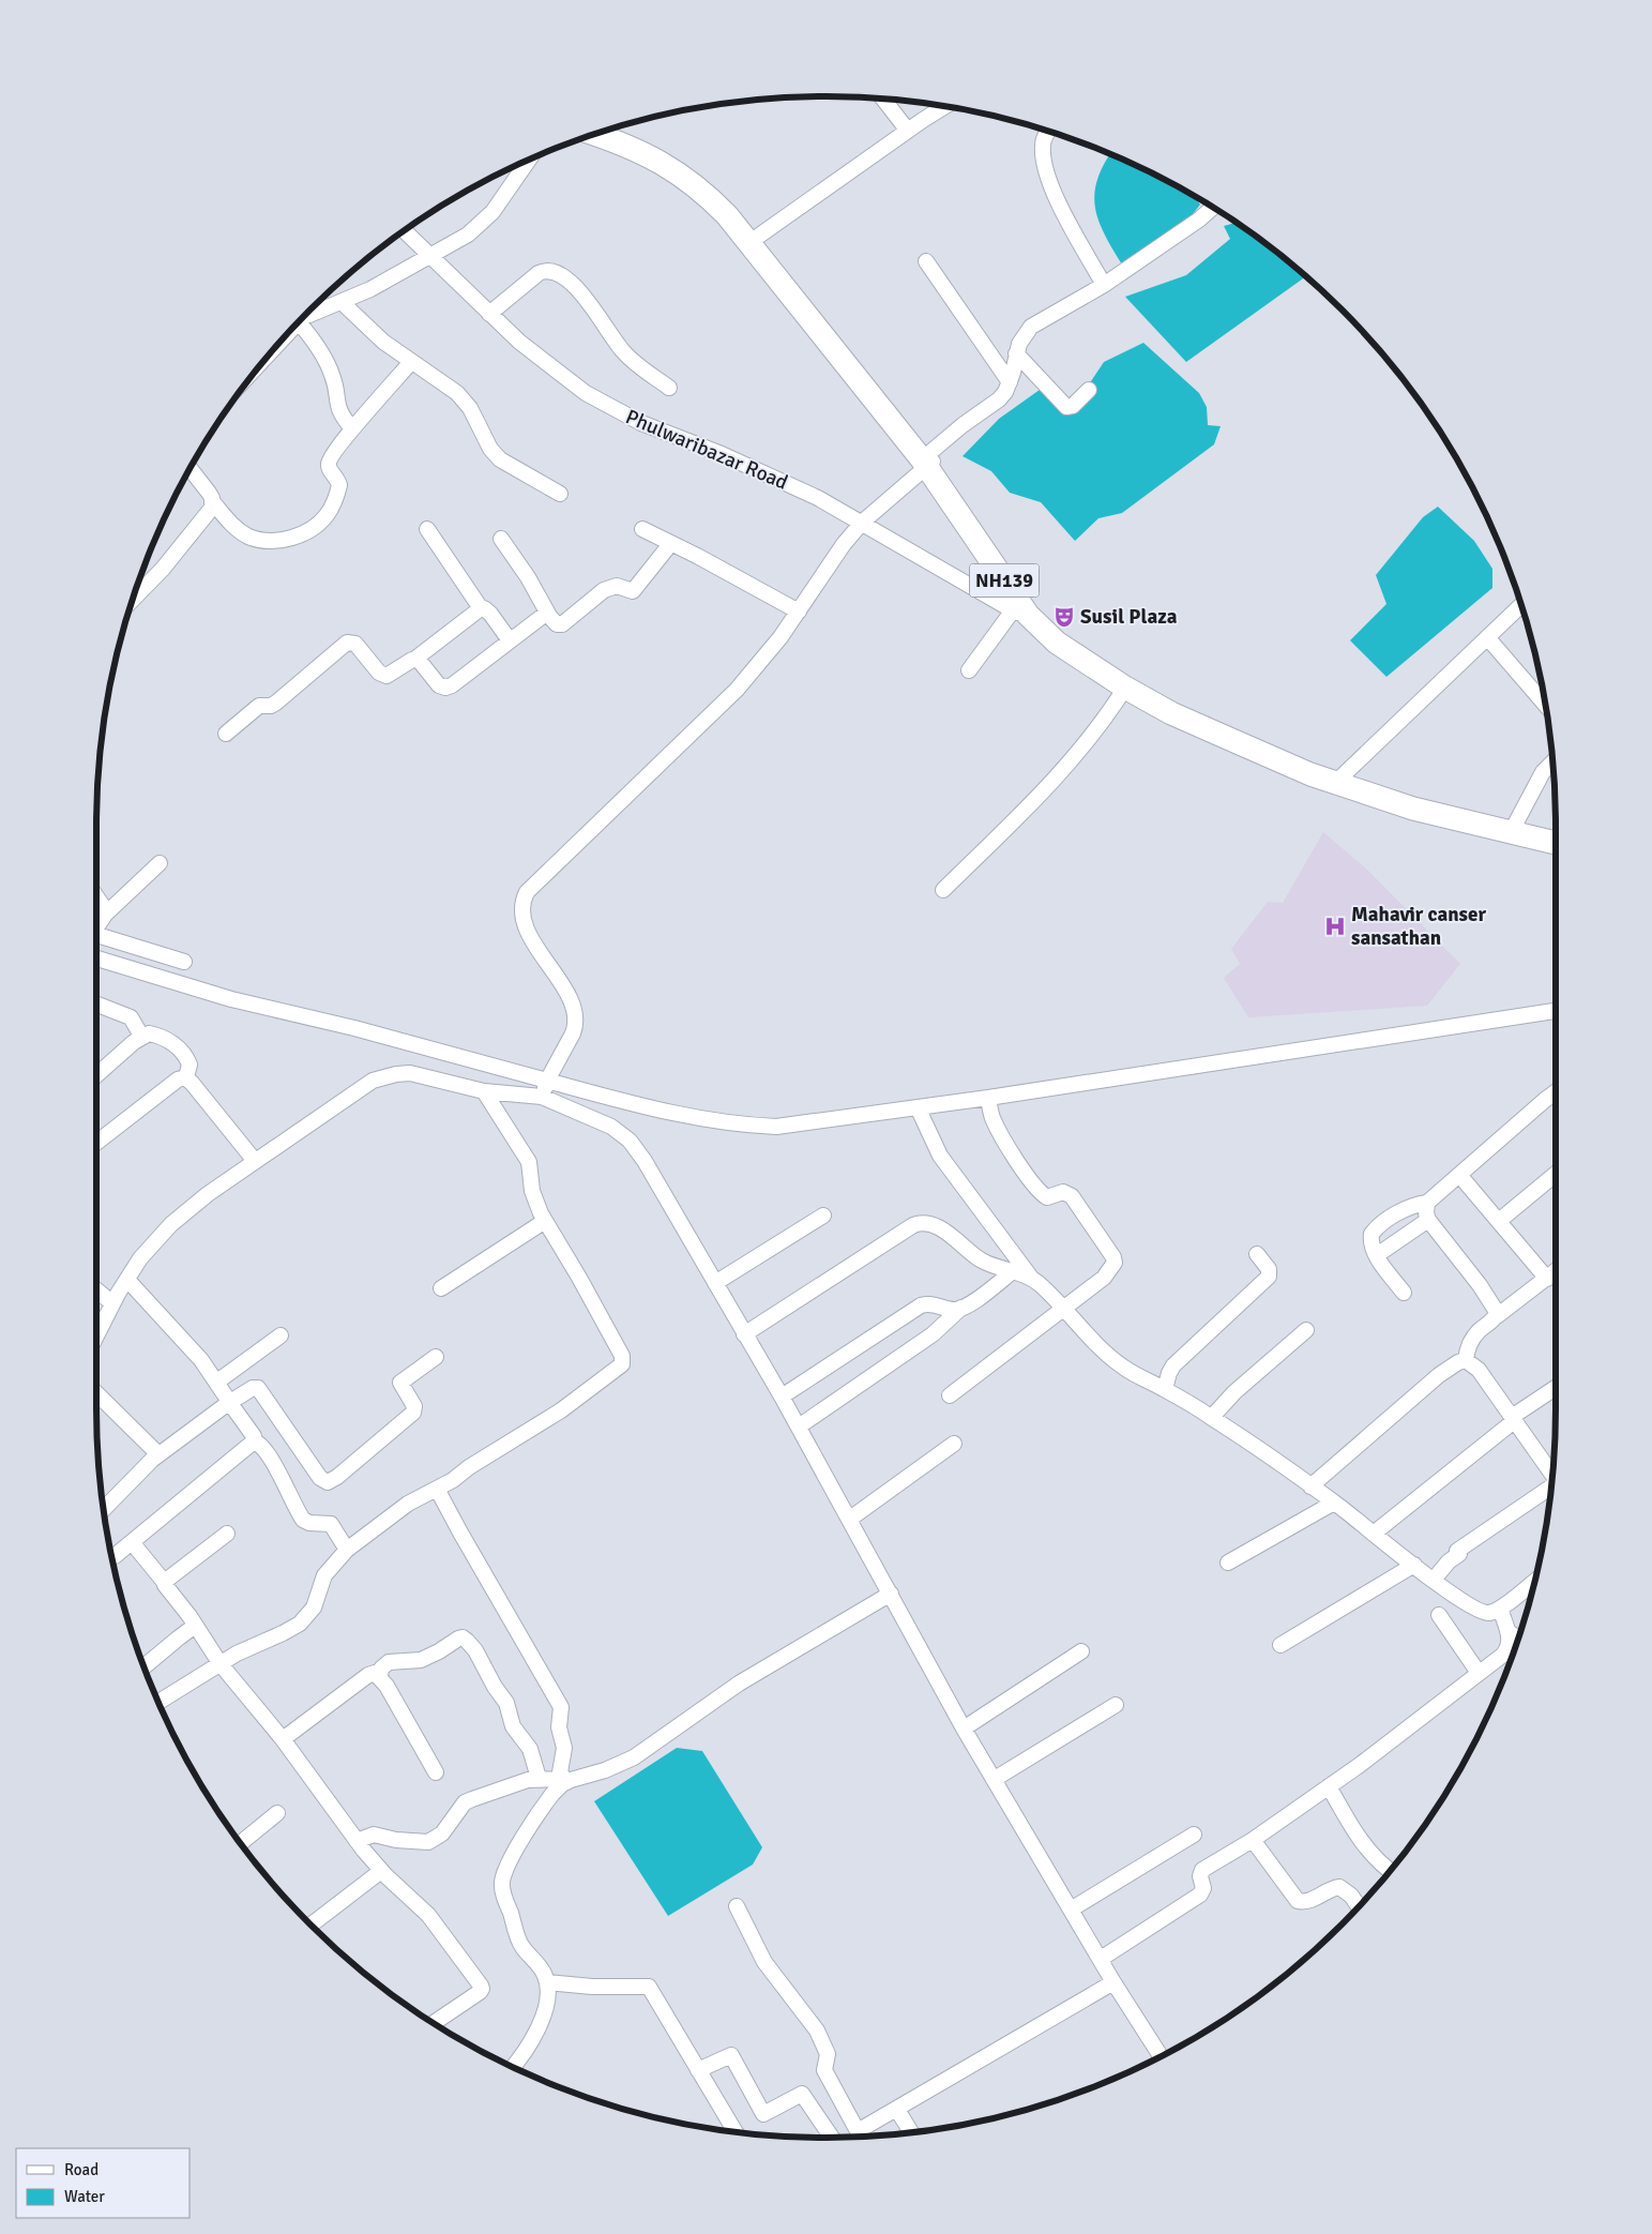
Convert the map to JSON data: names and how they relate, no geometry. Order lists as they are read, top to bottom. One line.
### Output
{"streets":{"highway":["NH139"],"street":["Phulwaribazar Road"]},"crossings":[["Phulwaribazar Road","NH139"]],"places":{"theatre":["Susil Plaza"],"hospital":["Mahavir canser sansathan"]},"legend":["Road","Water"]}
